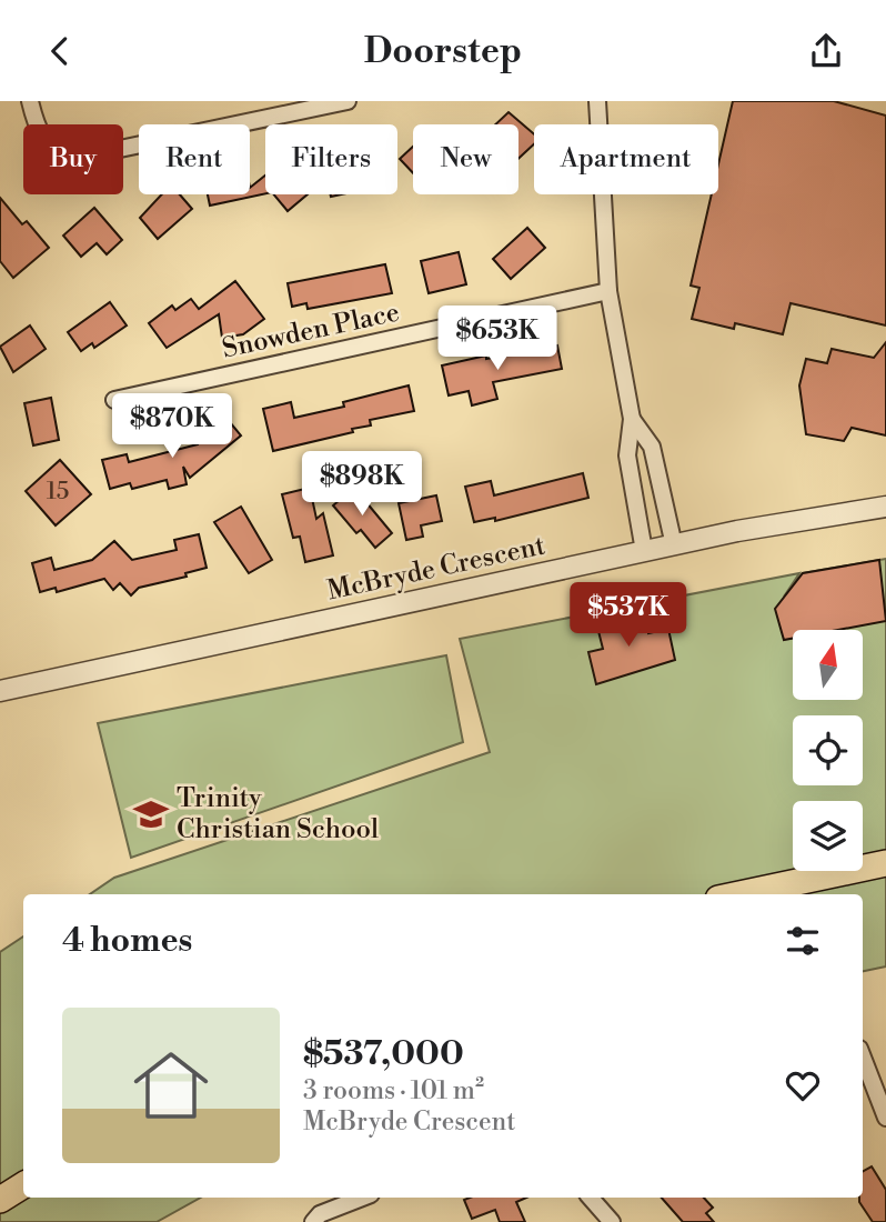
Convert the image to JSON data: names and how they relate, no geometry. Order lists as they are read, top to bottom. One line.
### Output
{"streets":{"street":["Snowden Place","McBryde Crescent"]},"places":{"school or university":["Trinity Christian School"]},"house_numbers":["15"],"north":"top","page":{"header":"Doorstep","chip":["Buy","Rent","Filters","New","Apartment"],"price":["$653K","$870K","$898K","$537K"],"heading":"4 homes","list":[{"name":"$537,000","note":"3 rooms · 101 m² · McBryde Crescent"}]}}
